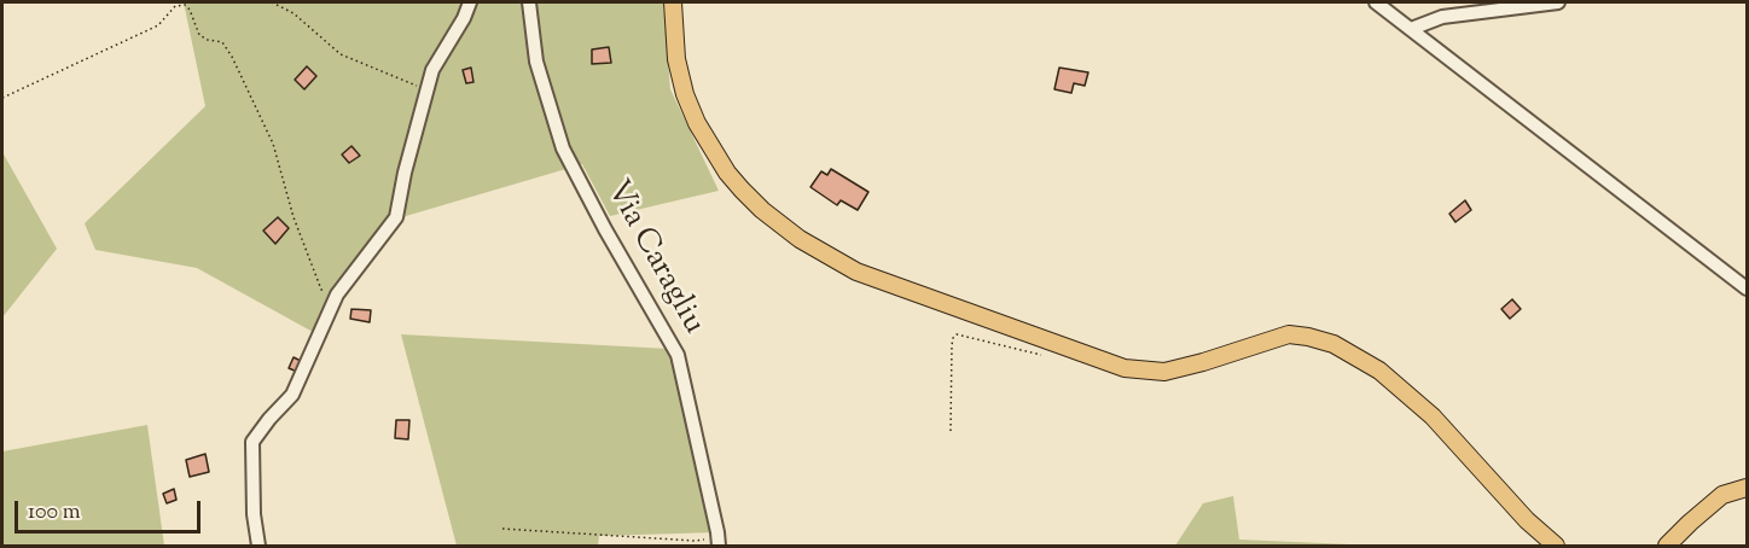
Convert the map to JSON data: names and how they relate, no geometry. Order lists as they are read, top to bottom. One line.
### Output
{"streets":{"street":["Via Caragliu"]},"scale_bar":"100 m"}
